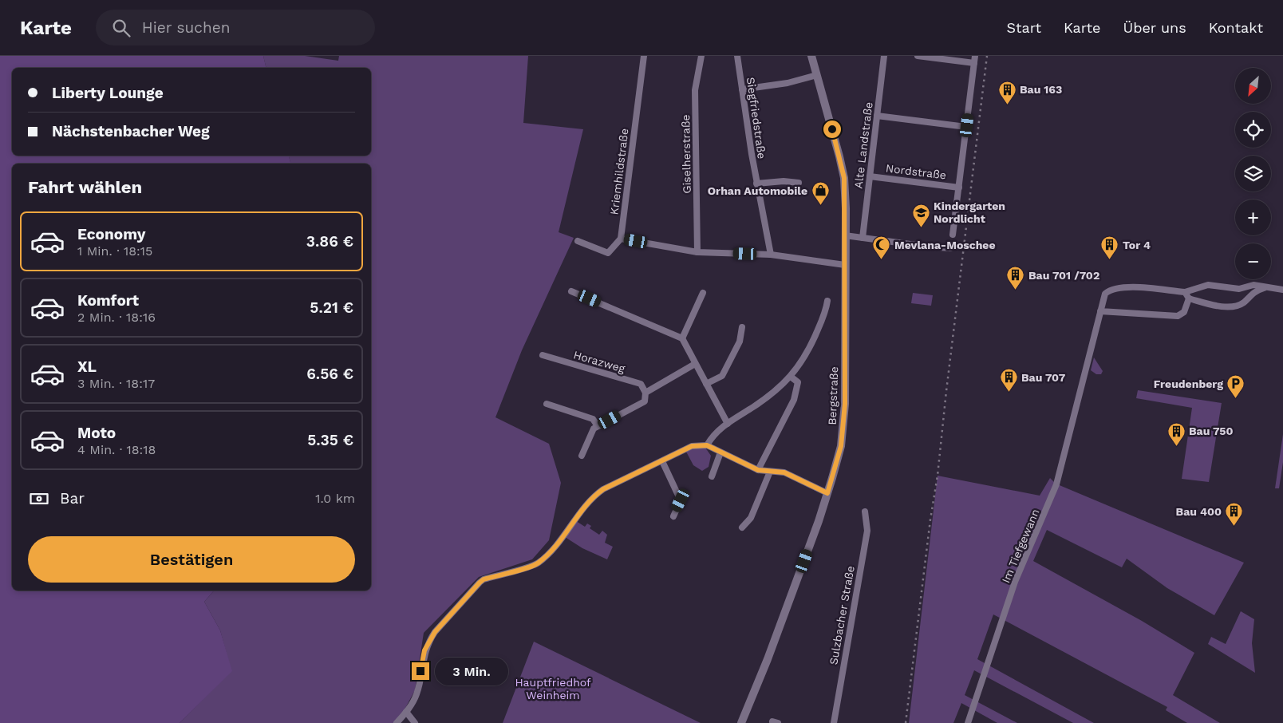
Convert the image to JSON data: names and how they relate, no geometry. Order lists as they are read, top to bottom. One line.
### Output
{"streets":{"main road":["Bergstraße"],"street":["Siegfriedstraße","Alte Landstraße","Giselherstraße","Kriemhildstraße","Nordstraße","Horazweg","Im Tiefgewann","Sulzbacher Straße"]},"crossings":[["Alte Landstraße","Nordstraße"]],"parks":["Hauptfriedhof Weinheim"],"places":{"building":["Bau 163","Tor 4","Bau 701 /702","Bau 707","Bau 750","Bau 400"],"shop":["Orhan Automobile"],"school or university":["Kindergarten Nordlicht"],"mosque":["Mevlana-Moschee"],"parking":["Freudenberg"]},"north":"bottom left","page":{"header":"Karte","search":"Hier suchen","nav":["Start","Karte","Über uns","Kontakt"],"map_buttons":["+","−"],"banner":["Liberty Lounge","Nächstenbacher Weg"],"heading":"Fahrt wählen","list":[{"name":"Economy","note":"1 Min. · 18:15","value":"3.86 €"},{"name":"Komfort","note":"2 Min. · 18:16","value":"5.21 €"},{"name":"XL","note":"3 Min. · 18:17","value":"6.56 €"},{"name":"Moto","note":"4 Min. · 18:18","value":"5.35 €"}],"pay":["Bar","1.0 km"],"buttons":"Bestätigen","bubble":"3 Min."}}
